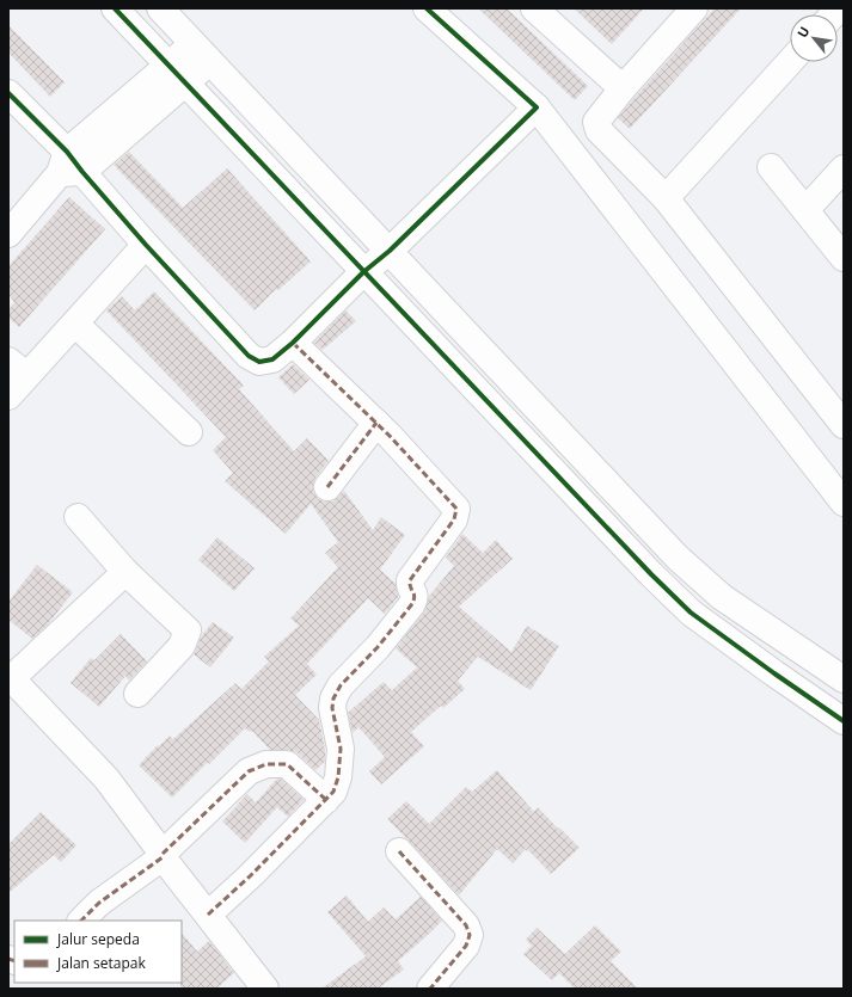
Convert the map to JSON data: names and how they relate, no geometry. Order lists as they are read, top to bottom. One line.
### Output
{"legend":["Jalur sepeda","Jalan setapak"],"north":"top left"}
